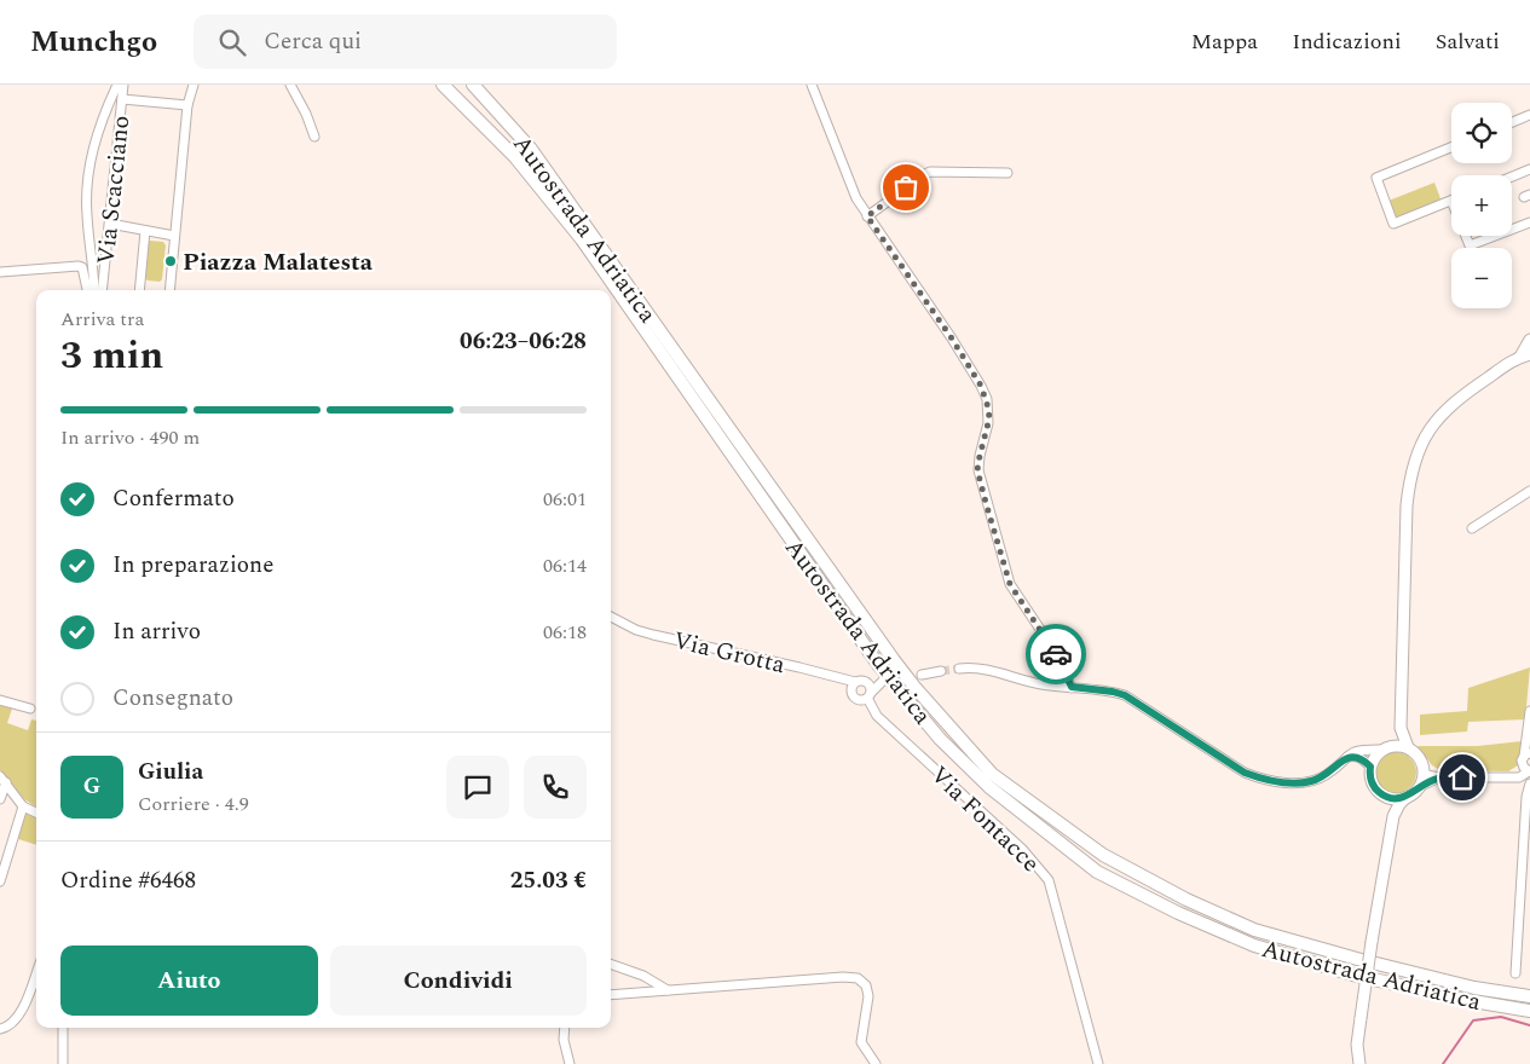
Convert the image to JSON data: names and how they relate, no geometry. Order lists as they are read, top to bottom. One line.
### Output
{"streets":{"highway":["Autostrada Adriatica"],"street":["Via Scacciano","Via Grotta","Via Fontacce"]},"crossings":[["Via Grotta","Via Fontacce"]],"places":["Piazza Malatesta"],"page":{"header":"Munchgo","search":"Cerca qui","nav":["Mappa","Indicazioni","Salvati"],"map_buttons":["+","−"],"heading":["3 min","Arriva tra","06:23–06:28"],"panel":["Giulia","Corriere · 4.9","Ordine #6468","25.03 €"],"bar":"In arrivo · 490 m","list":[["Confermato","06:01"],["In preparazione","06:14"],["In arrivo","06:18"],"Consegnato"],"round":"G","buttons":["Aiuto","Condividi"]}}
